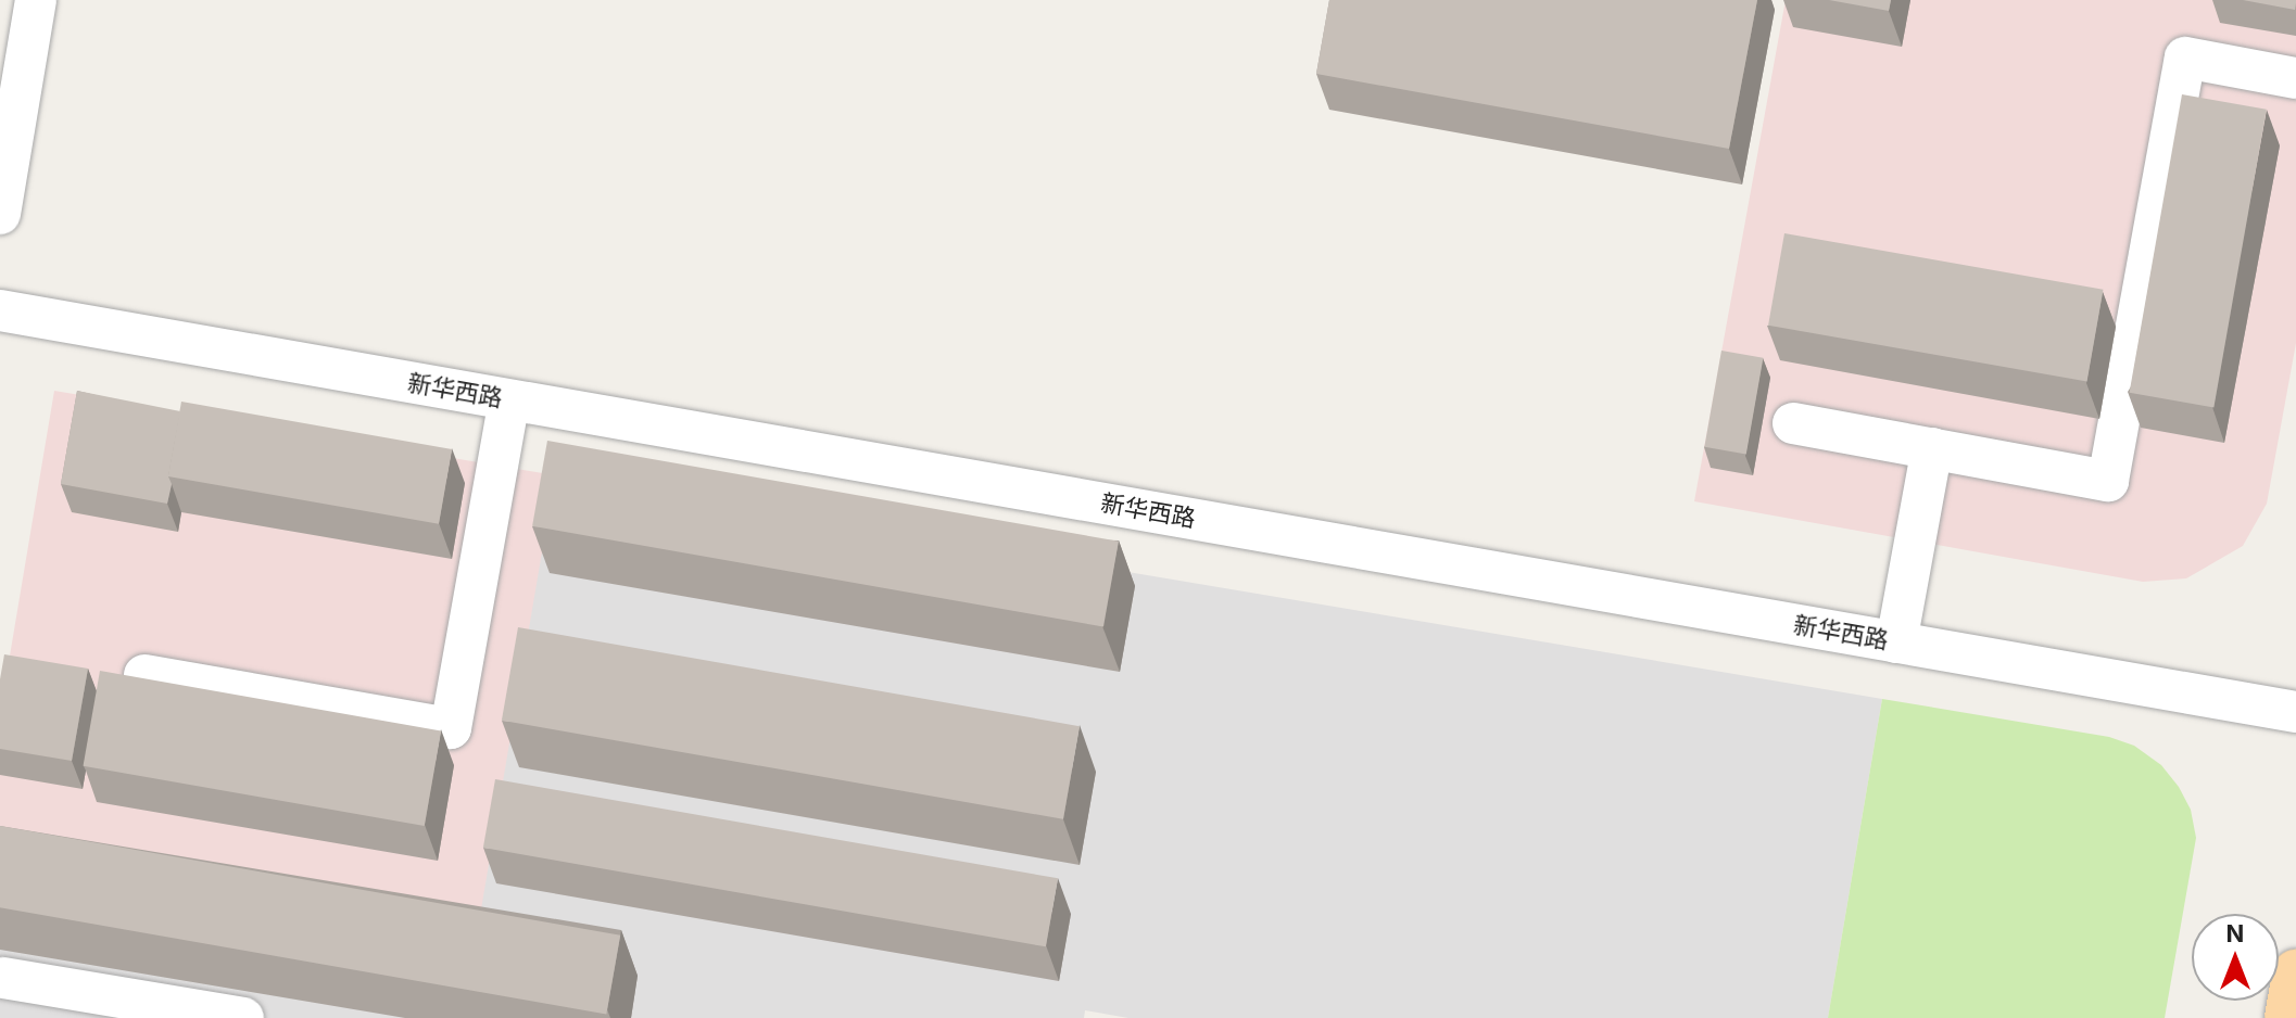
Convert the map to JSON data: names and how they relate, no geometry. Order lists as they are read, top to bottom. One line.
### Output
{"streets":{"street":["新华西路"]},"north":"top"}
